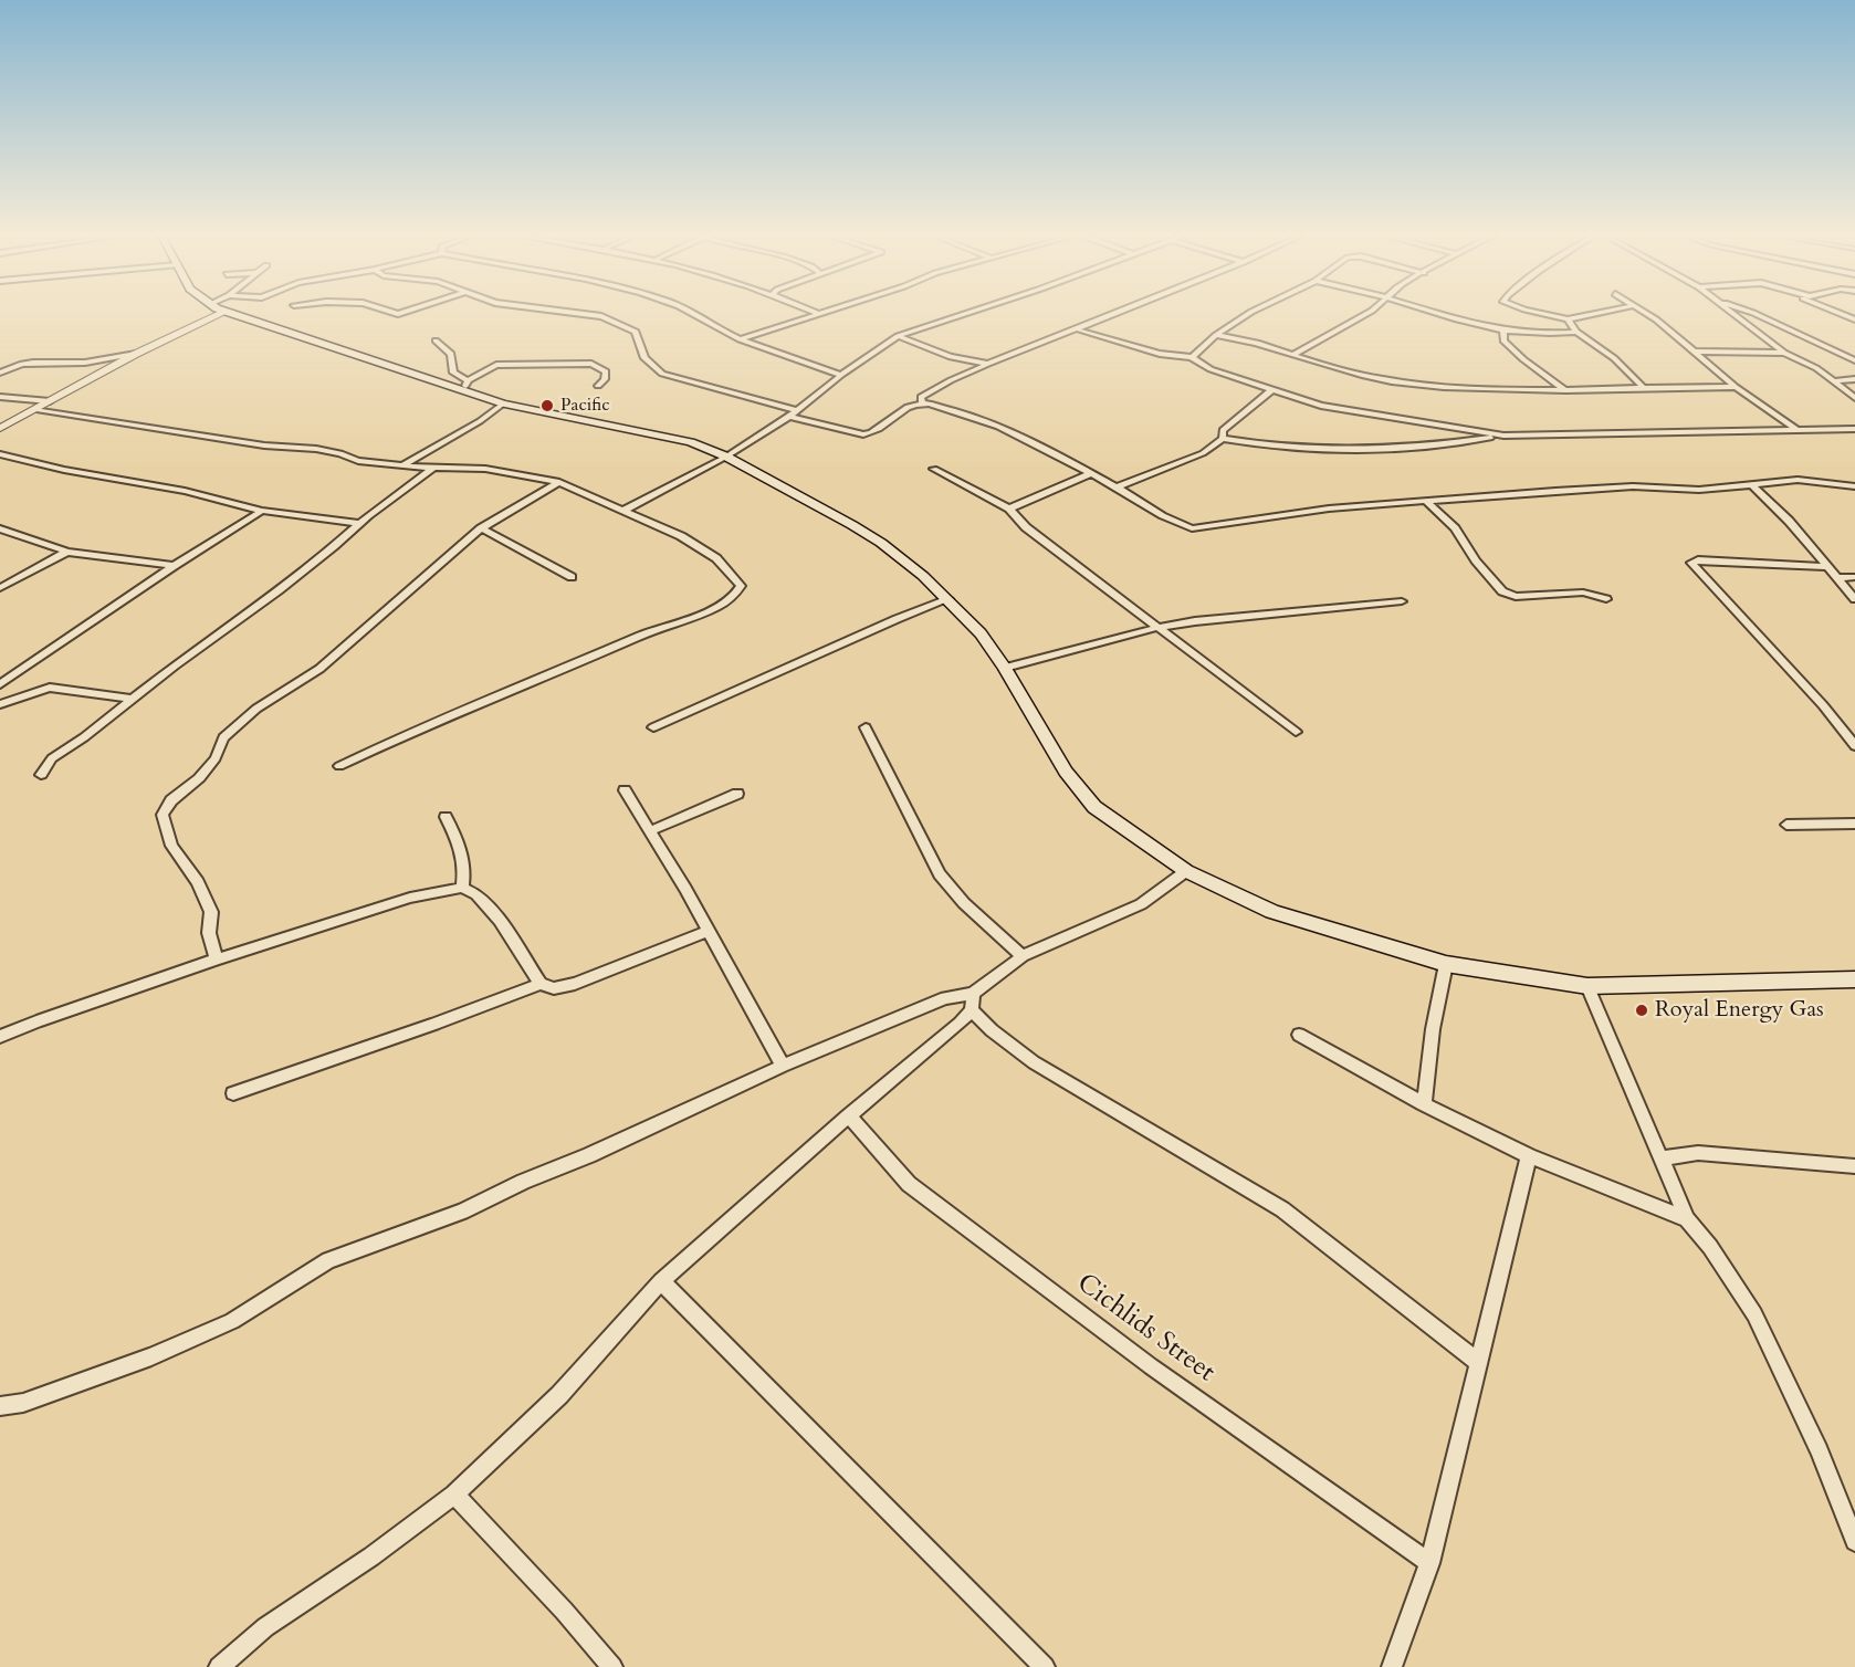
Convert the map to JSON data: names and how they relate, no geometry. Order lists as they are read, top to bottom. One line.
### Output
{"streets":{"street":["Cichlids Street"]},"places":["Pacific","Royal Energy Gas"]}
